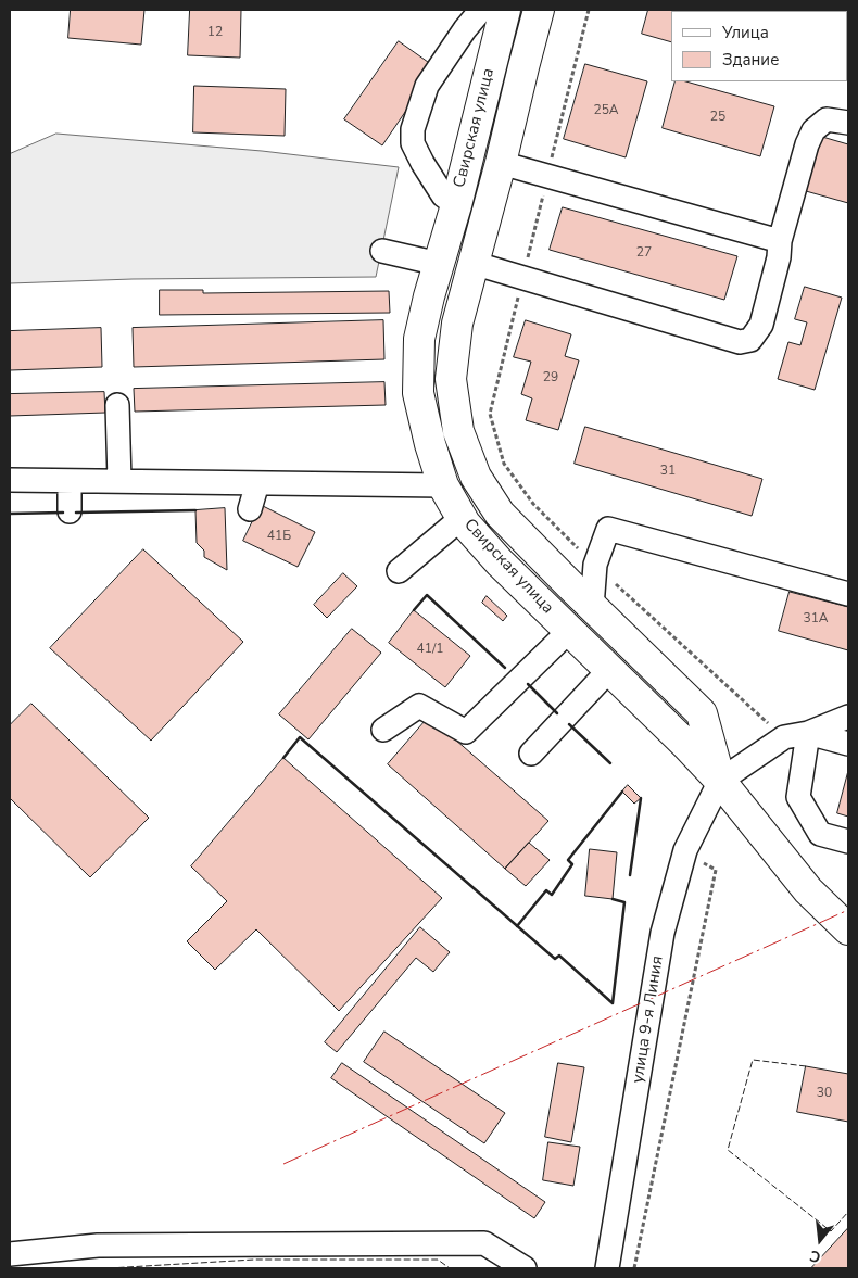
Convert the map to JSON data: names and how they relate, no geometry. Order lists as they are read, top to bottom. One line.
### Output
{"streets":{"highway":["Свирская улица"],"street":["улица 9-я Линия"]},"crossings":[["Свирская улица","улица 9-я Линия"]],"house_numbers":["12","25А","25","27","29","31","41Б","31А","41/1","30"],"legend":["Улица","Здание"],"north":"bottom"}
